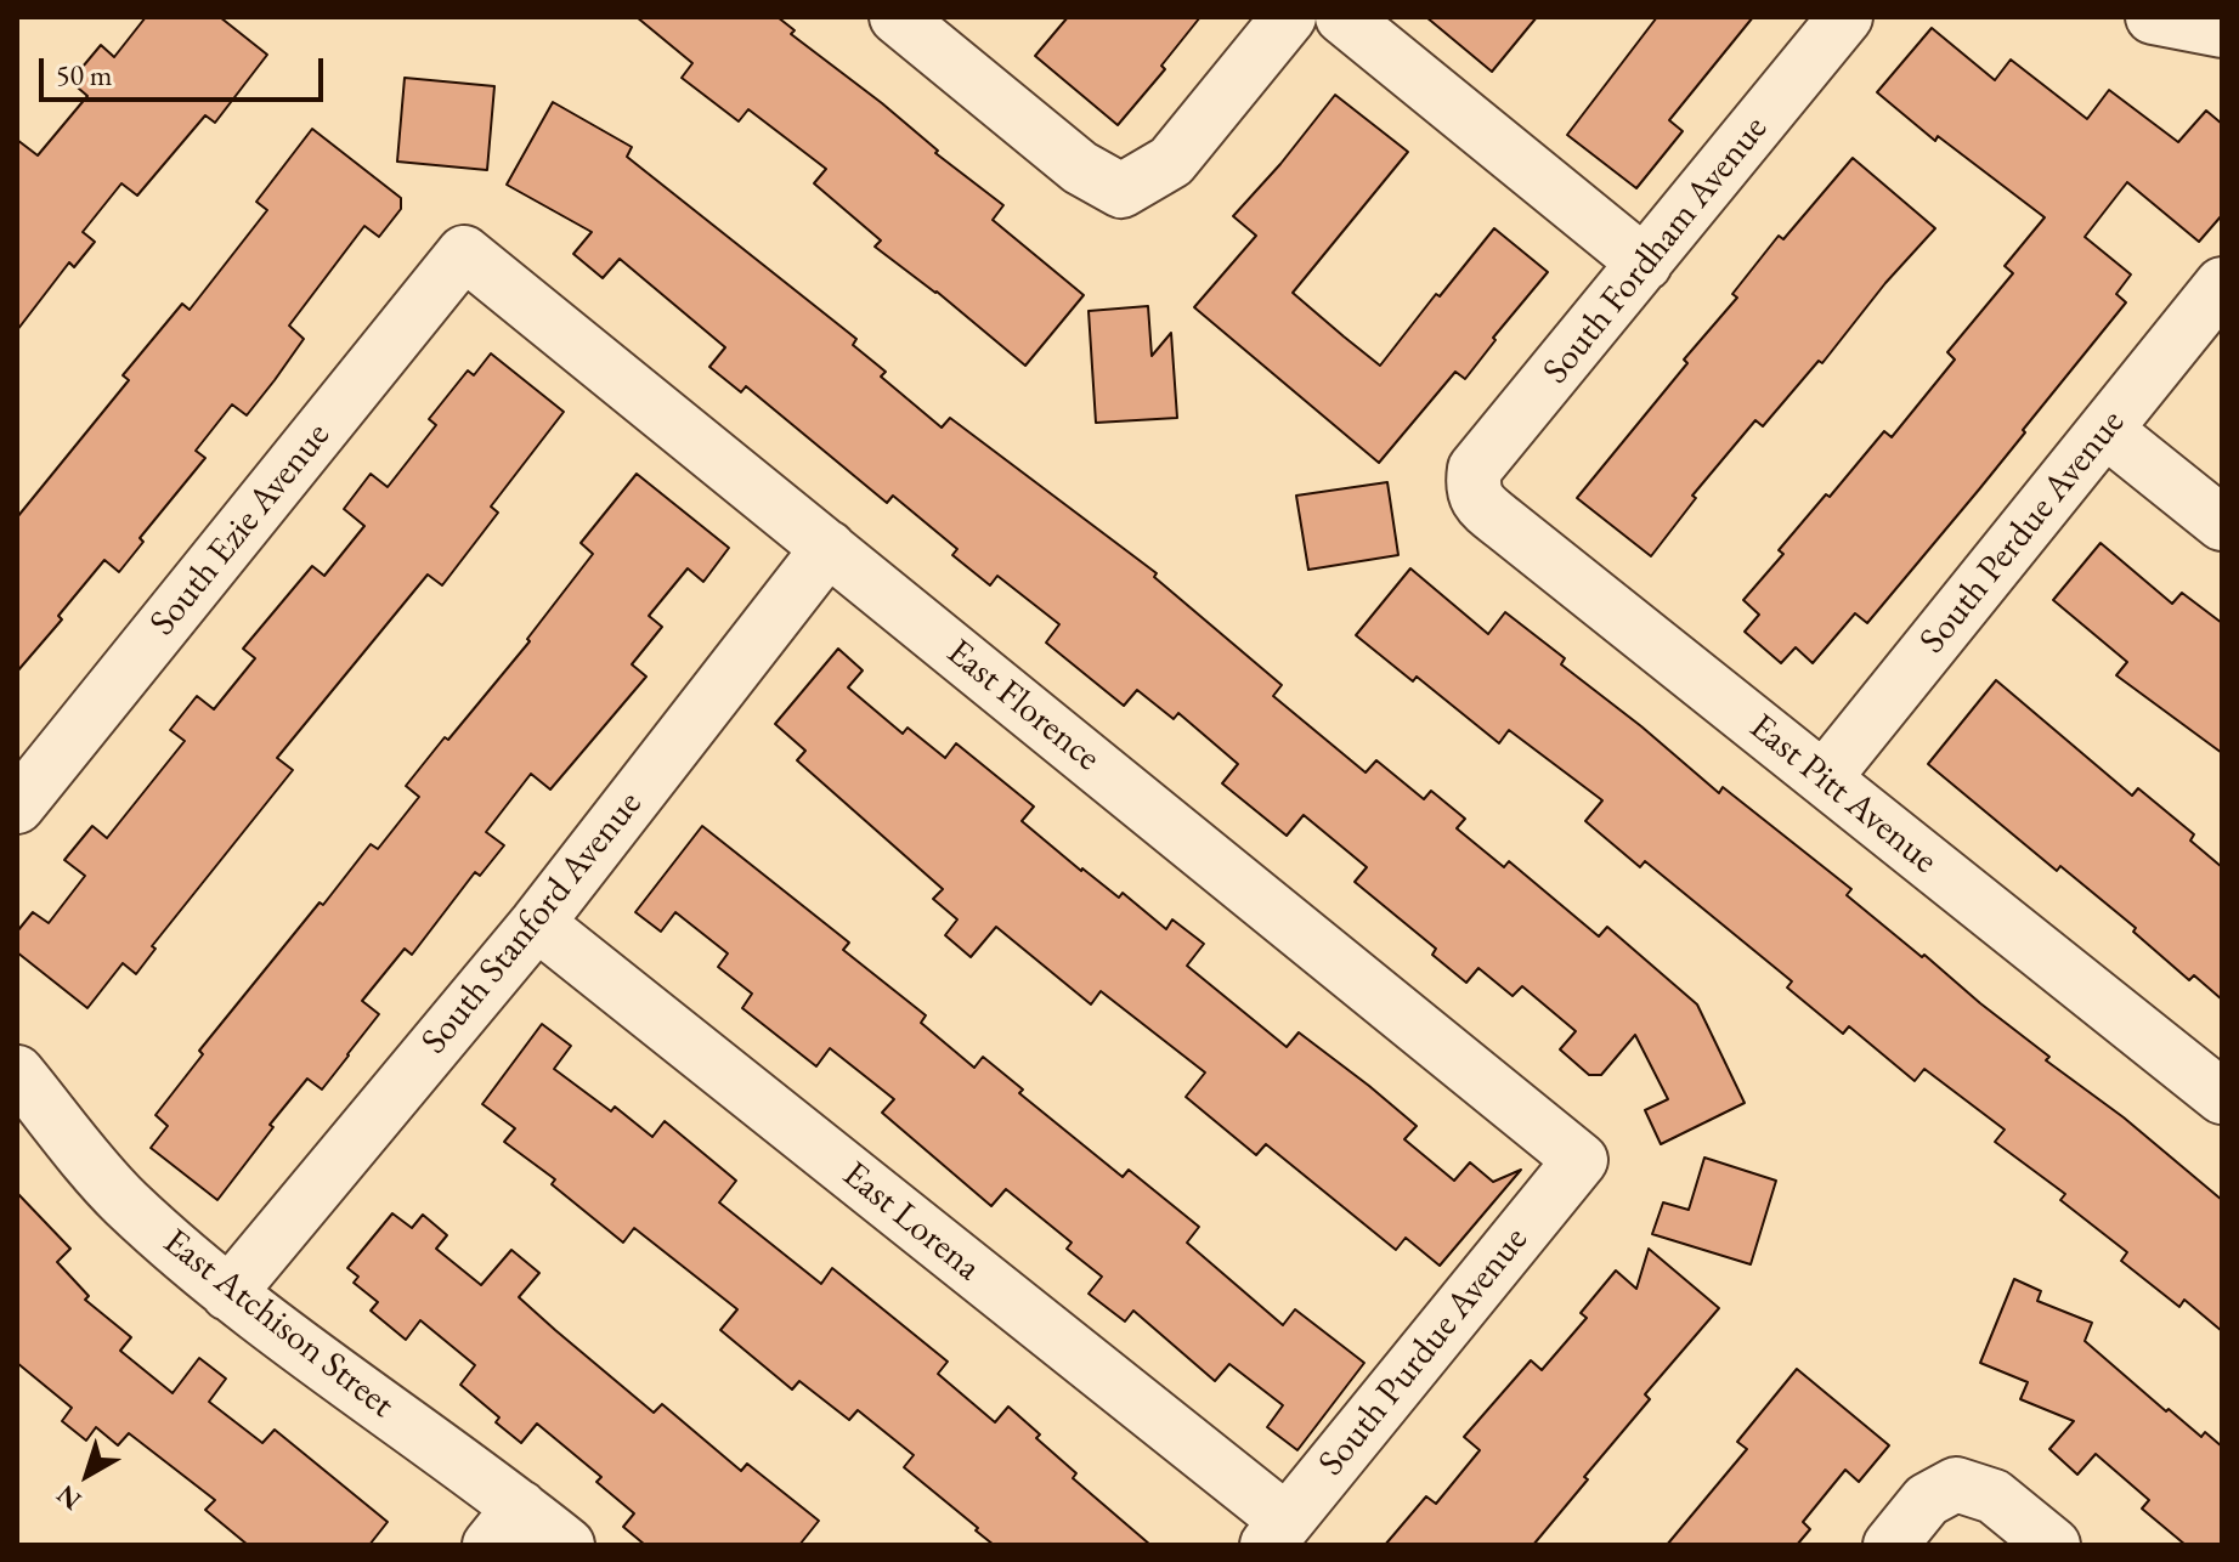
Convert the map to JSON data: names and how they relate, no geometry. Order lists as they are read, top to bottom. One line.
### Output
{"streets":{"street":["South Fordham Avenue","South Ezie Avenue","South Perdue Avenue","East Florence","East Pitt Avenue","South Stanford Avenue","East Lorena","East Atchison Street","South Purdue Avenue"]},"crossings":[["South Fordham Avenue","East Pitt Avenue"],["South Ezie Avenue","East Florence"],["South Perdue Avenue","East Pitt Avenue"],["East Florence","South Stanford Avenue"],["East Florence","South Purdue Avenue"],["South Stanford Avenue","East Lorena"],["South Stanford Avenue","East Atchison Street"],["East Lorena","South Purdue Avenue"]],"scale_bar":"50 m","north":"bottom left"}
